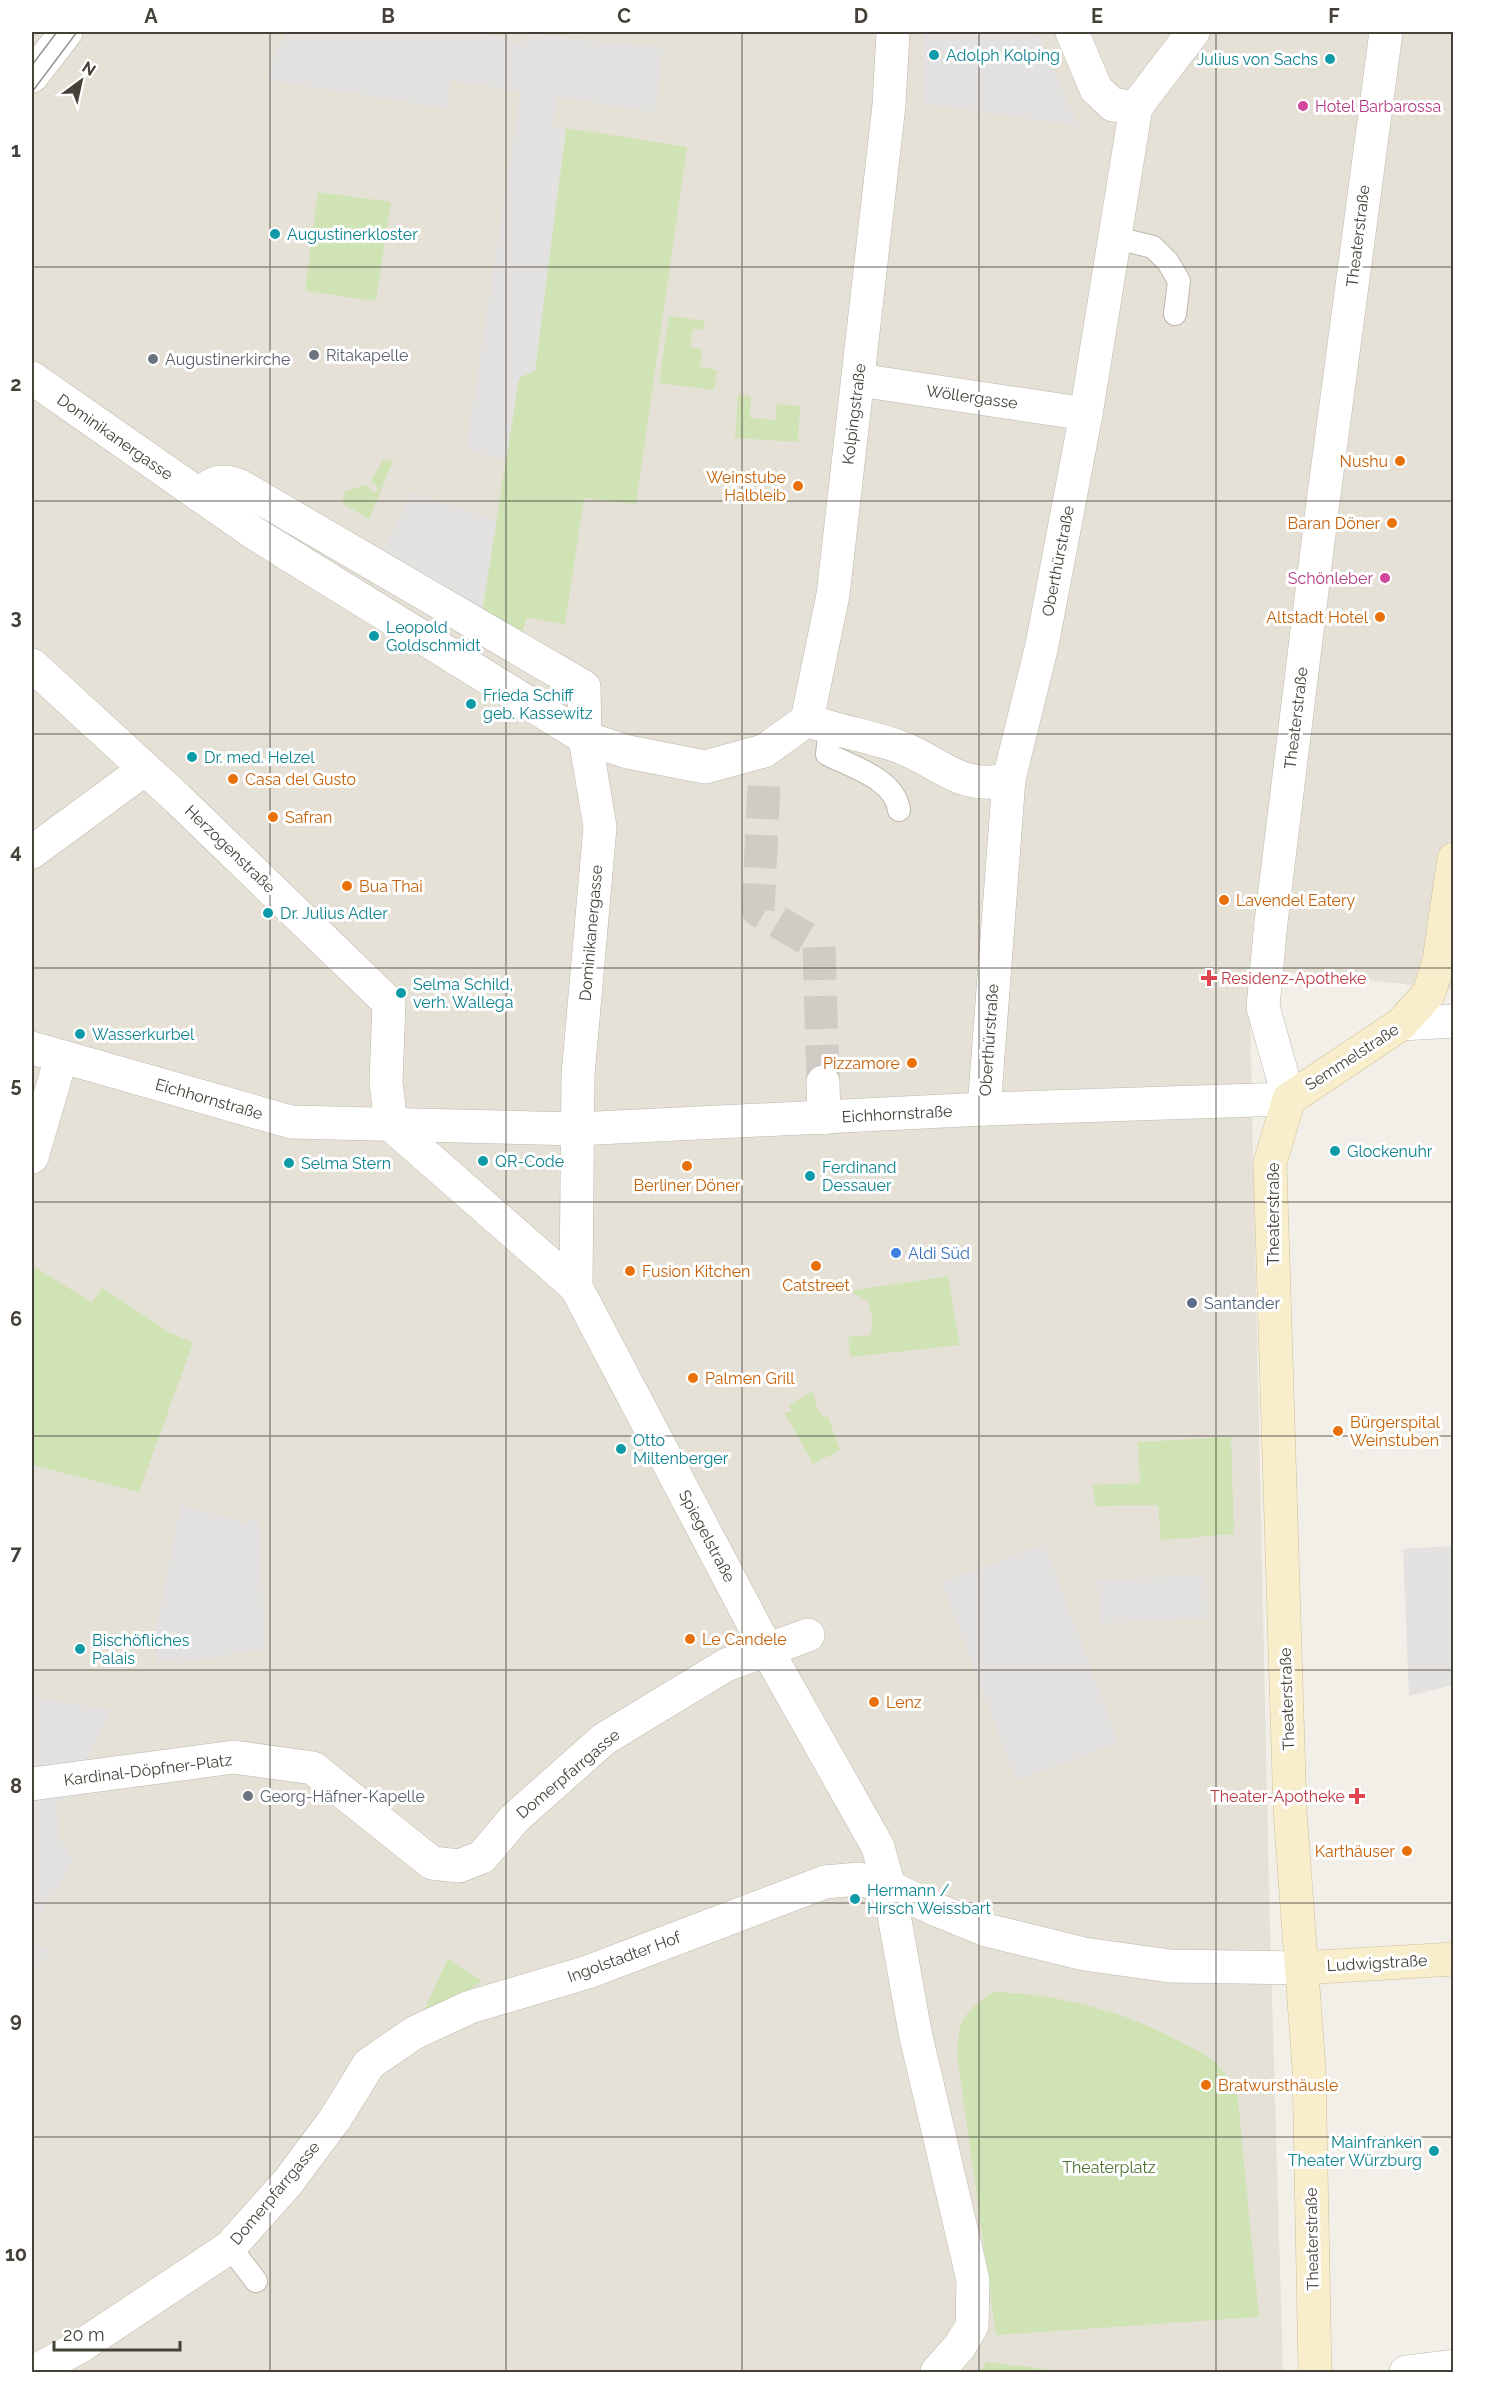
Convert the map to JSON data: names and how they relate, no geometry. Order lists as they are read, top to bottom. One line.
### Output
{"streets":{"street":["Theaterstraße","Wöllergasse","Kolpingstraße","Dominikanergasse","Oberthürstraße","Herzogenstraße","Semmelstraße","Eichhornstraße","Spiegelstraße","Kardinal-Döpfner-Platz","Domerpfarrgasse","Ingolstadter Hof","Ludwigstraße"]},"crossings":[["Theaterstraße","Semmelstraße"],["Theaterstraße","Eichhornstraße"],["Theaterstraße","Ludwigstraße"],["Wöllergasse","Kolpingstraße"],["Wöllergasse","Oberthürstraße"],["Dominikanergasse","Eichhornstraße"],["Oberthürstraße","Eichhornstraße"],["Herzogenstraße","Eichhornstraße"],["Semmelstraße","Eichhornstraße"],["Spiegelstraße","Domerpfarrgasse"],["Spiegelstraße","Ingolstadter Hof"],["Kardinal-Döpfner-Platz","Domerpfarrgasse"],["Domerpfarrgasse","Ingolstadter Hof"]],"parks":["Theaterplatz"],"places":{"other":["Adolph Kolping","Julius von Sachs","Hotel Barbarossa","Augustinerkloster","Ritakapelle","Augustinerkirche","Nushu","Weinstube Halbleib","Baran Döner","Schönleber","Altstadt Hotel","Leopold Goldschmidt","Frieda Schiff geb. Kassewitz","Dr. med. Helzel","Casa del Gusto","Safran","Bua Thai","Lavendel Eatery","Dr. Julius Adler","Selma Schild, verh. Wallega","Wasserkurbel","Pizzamore","Glockenuhr","QR-Code","Selma Stern","Berliner Döner","Ferdinand Dessauer","Aldi Süd","Catstreet","Fusion Kitchen","Santander","Palmen Grill","Bürgerspital Weinstuben","Otto Miltenberger","Le Candele","Bischöfliches Palais","Lenz","Georg-Häfner-Kapelle","Karthäuser","Hermann / Hirsch Weissbart","Bratwursthäusle","Mainfranken Theater Würzburg"],"health":["Residenz-Apotheke","Theater-Apotheke"]},"scale_bar":"20 m","north":"top right","grid":{"columns":["A","B","C","D","E","F"],"rows":["1","2","3","4","5","6","7","8","9","10"]}}
